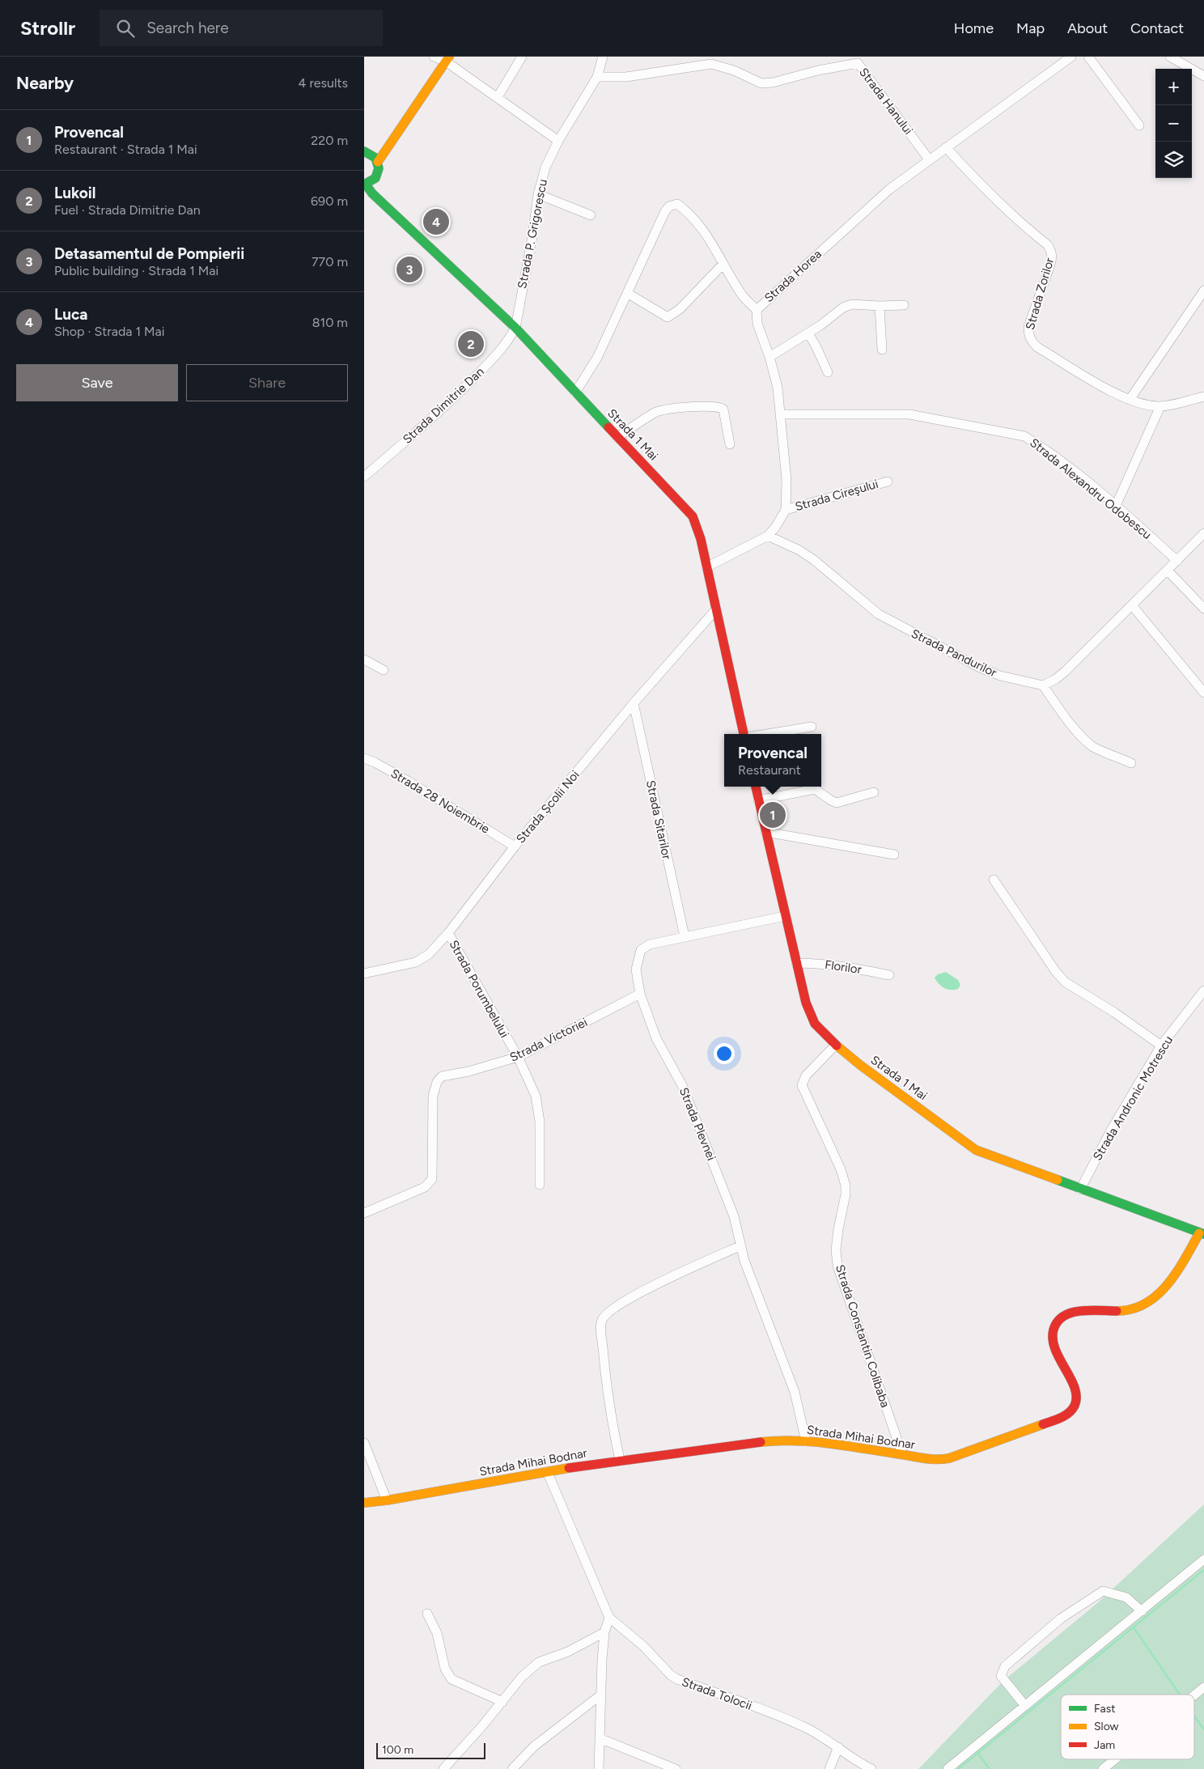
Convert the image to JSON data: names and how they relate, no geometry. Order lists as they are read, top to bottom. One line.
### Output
{"streets":{"main road":["Strada 1 Mai","Strada Mihai Bodnar"],"street":["Strada Hanului","Strada P. Grigorescu","Strada Horea","Strada Zorilor","Strada Dimitrie Dan","Strada Alexandru Odobescu","Strada Cireşului","Strada Pandurilor","Strada 28 Noiembrie","Strada Școlii Noi","Strada Sitarilor","Florilor","Strada Porumbelului","Strada Victoriei","Strada Andronic Motrescu","Strada Plevnei","Strada Constantin Colibaba","Strada Tolocii"]},"crossings":[["Strada Hanului","Strada P. Grigorescu"],["Strada Hanului","Strada Horea"],["Strada P. Grigorescu","Strada Dimitrie Dan"],["Strada P. Grigorescu","Strada 1 Mai"],["Strada Horea","Strada Zorilor"],["Strada Horea","Strada Alexandru Odobescu"],["Strada Horea","Strada Cireşului"],["Strada Dimitrie Dan","Strada 1 Mai"],["Strada 1 Mai","Strada Școlii Noi"],["Strada 1 Mai","Florilor"],["Strada 1 Mai","Strada Andronic Motrescu"],["Strada 1 Mai","Strada Plevnei"],["Strada 1 Mai","Strada Constantin Colibaba"],["Strada 1 Mai","Strada Mihai Bodnar"],["Strada 28 Noiembrie","Strada Școlii Noi"],["Strada Școlii Noi","Strada Sitarilor"],["Strada Școlii Noi","Strada Porumbelului"],["Strada Sitarilor","Strada Plevnei"],["Strada Porumbelului","Strada Victoriei"],["Strada Victoriei","Strada Plevnei"],["Strada Plevnei","Strada Mihai Bodnar"],["Strada Constantin Colibaba","Strada Mihai Bodnar"],["Strada Mihai Bodnar","Strada Tolocii"]],"legend":["Fast","Slow","Jam"],"scale_bar":"100 m","page":{"header":"Strollr","search":"Search here","nav":["Home","Map","About","Contact"],"heading":["Nearby","4 results"],"map_buttons":["+","−"],"list":[{"mark":"1","name":"Provencal","note":"Restaurant · Strada 1 Mai","value":"220 m"},{"mark":"2","name":"Lukoil","note":"Fuel · Strada Dimitrie Dan","value":"690 m"},{"mark":"3","name":"Detasamentul de Pompierii","note":"Public building · Strada 1 Mai","value":"770 m"},{"mark":"4","name":"Luca","note":"Shop · Strada 1 Mai","value":"810 m"}],"pins":["4","3","2","1"],"buttons":["Save","Share"],"popup":["Provencal","Restaurant"],"scale":"100 m"}}
